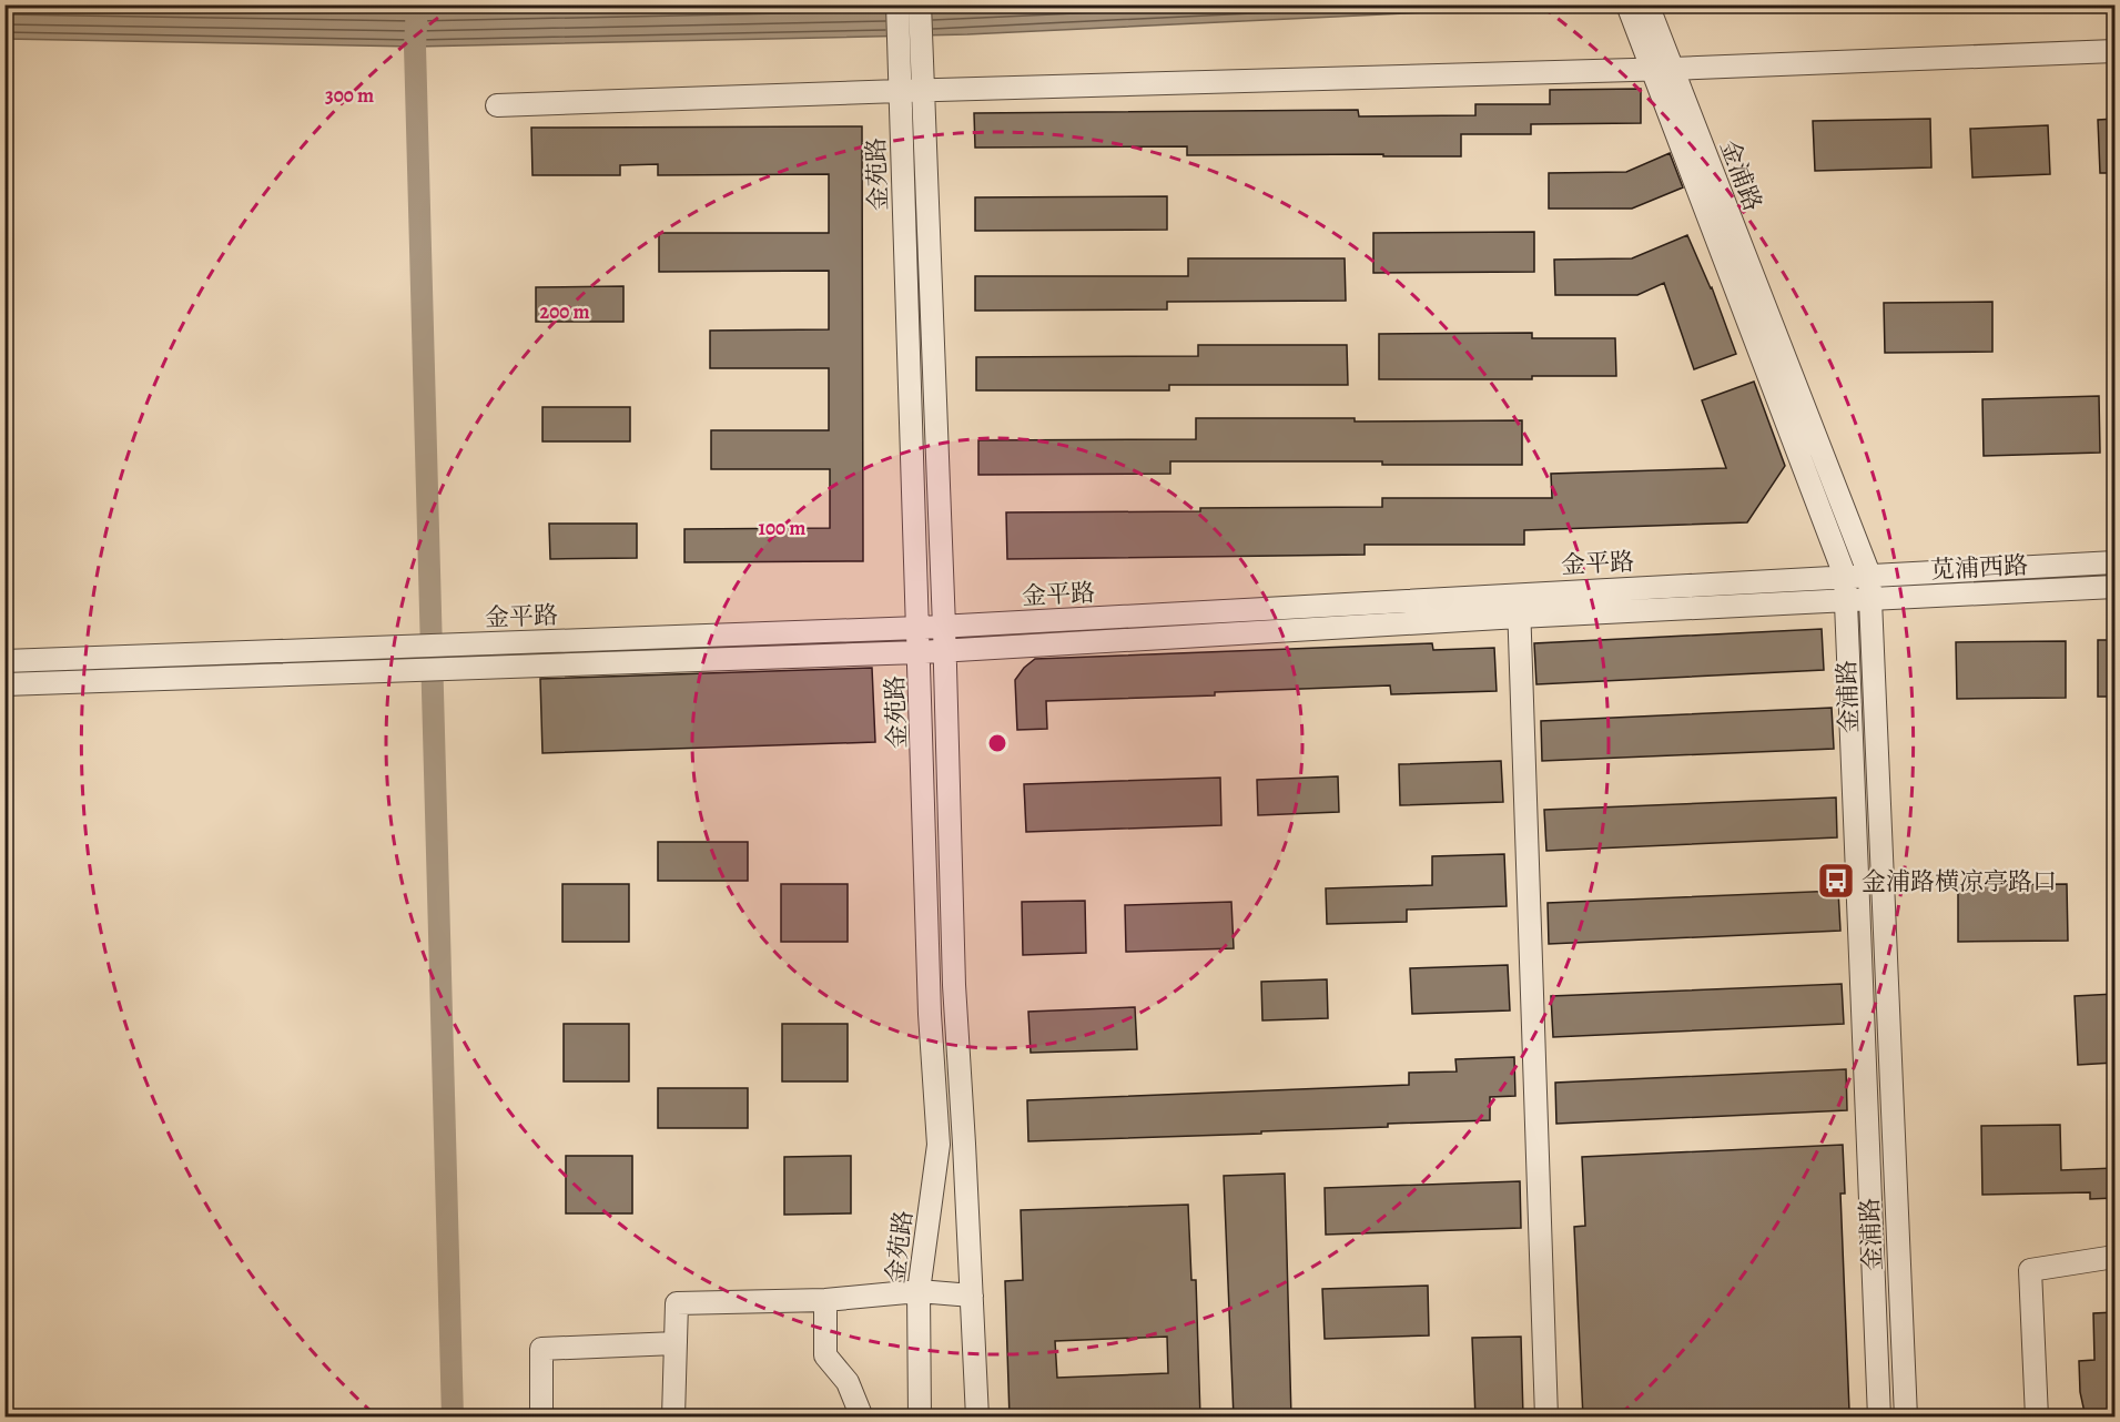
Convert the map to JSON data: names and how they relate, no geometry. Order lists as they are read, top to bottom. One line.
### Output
{"streets":{"street":["金苑路","金浦路","金平路","苋浦西路"]},"crossings":[["金苑路","金平路"],["金浦路","金平路"],["金浦路","苋浦西路"],["金平路","苋浦西路"]],"places":{"bus stop":["金浦路横凉亭路口"]},"rings":["300 m","200 m","100 m"]}
